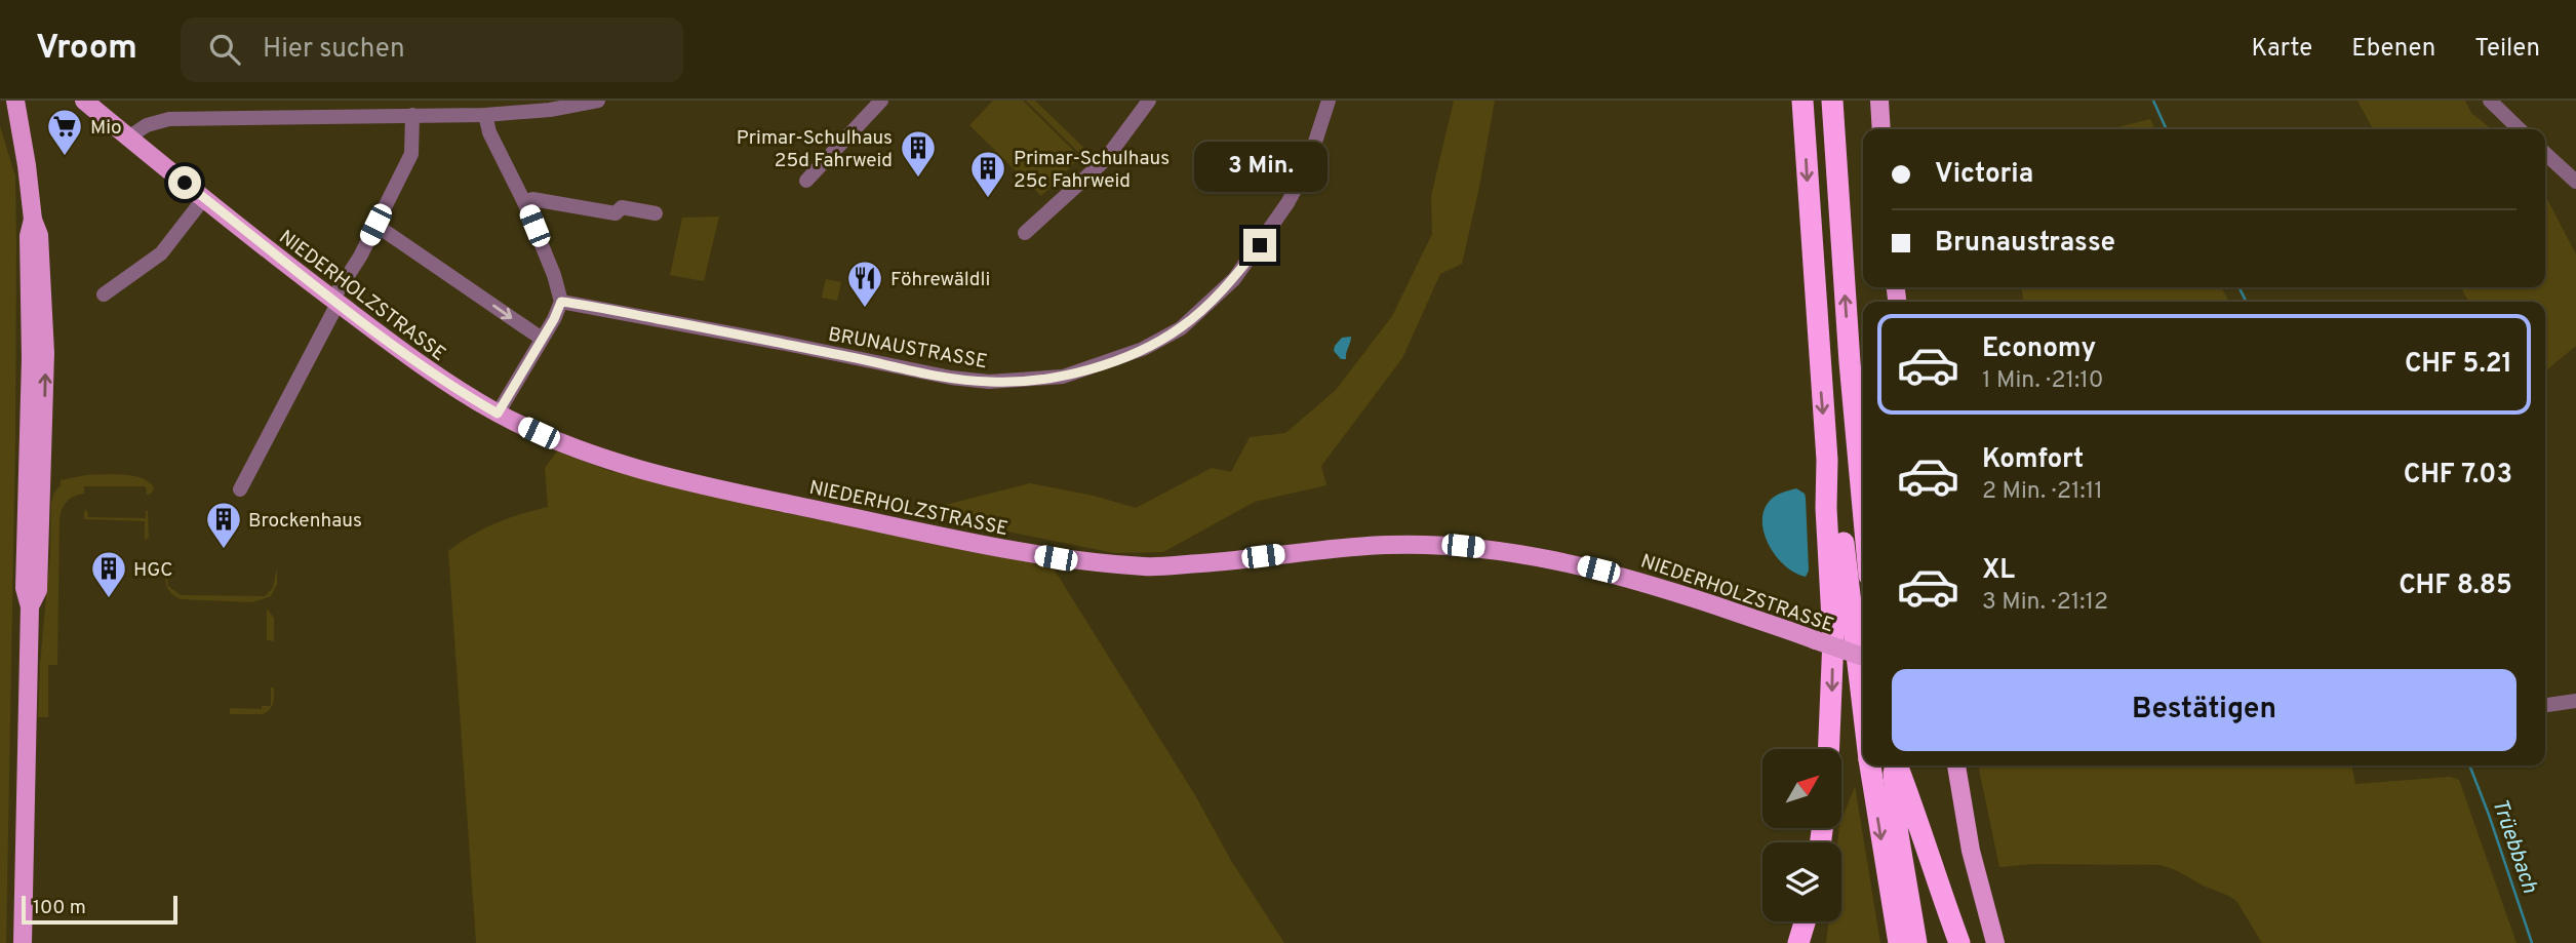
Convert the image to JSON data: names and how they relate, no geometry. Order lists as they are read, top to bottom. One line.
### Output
{"streets":{"main road":["NIEDERHOLZSTRASSE"],"street":["BRUNAUSTRASSE"]},"water":["Trüebbach"],"places":{"supermarket":["Mio"],"building":["Primar-Schulhaus 25d Fahrweid","Primar-Schulhaus 25c Fahrweid","Brockenhaus","HGC"],"restaurant":["Föhrewäldli"]},"scale_bar":"100 m","north":"top right","page":{"header":"Vroom","search":"Hier suchen","nav":["Karte","Ebenen","Teilen"],"banner":["Victoria","Brunaustrasse"],"bubble":"3 Min.","list":[{"name":"Economy","note":"1 Min. · 21:10","value":"CHF 5.21"},{"name":"Komfort","note":"2 Min. · 21:11","value":"CHF 7.03"},{"name":"XL","note":"3 Min. · 21:12","value":"CHF 8.85"}],"buttons":"Bestätigen","scale":"100 m"}}
